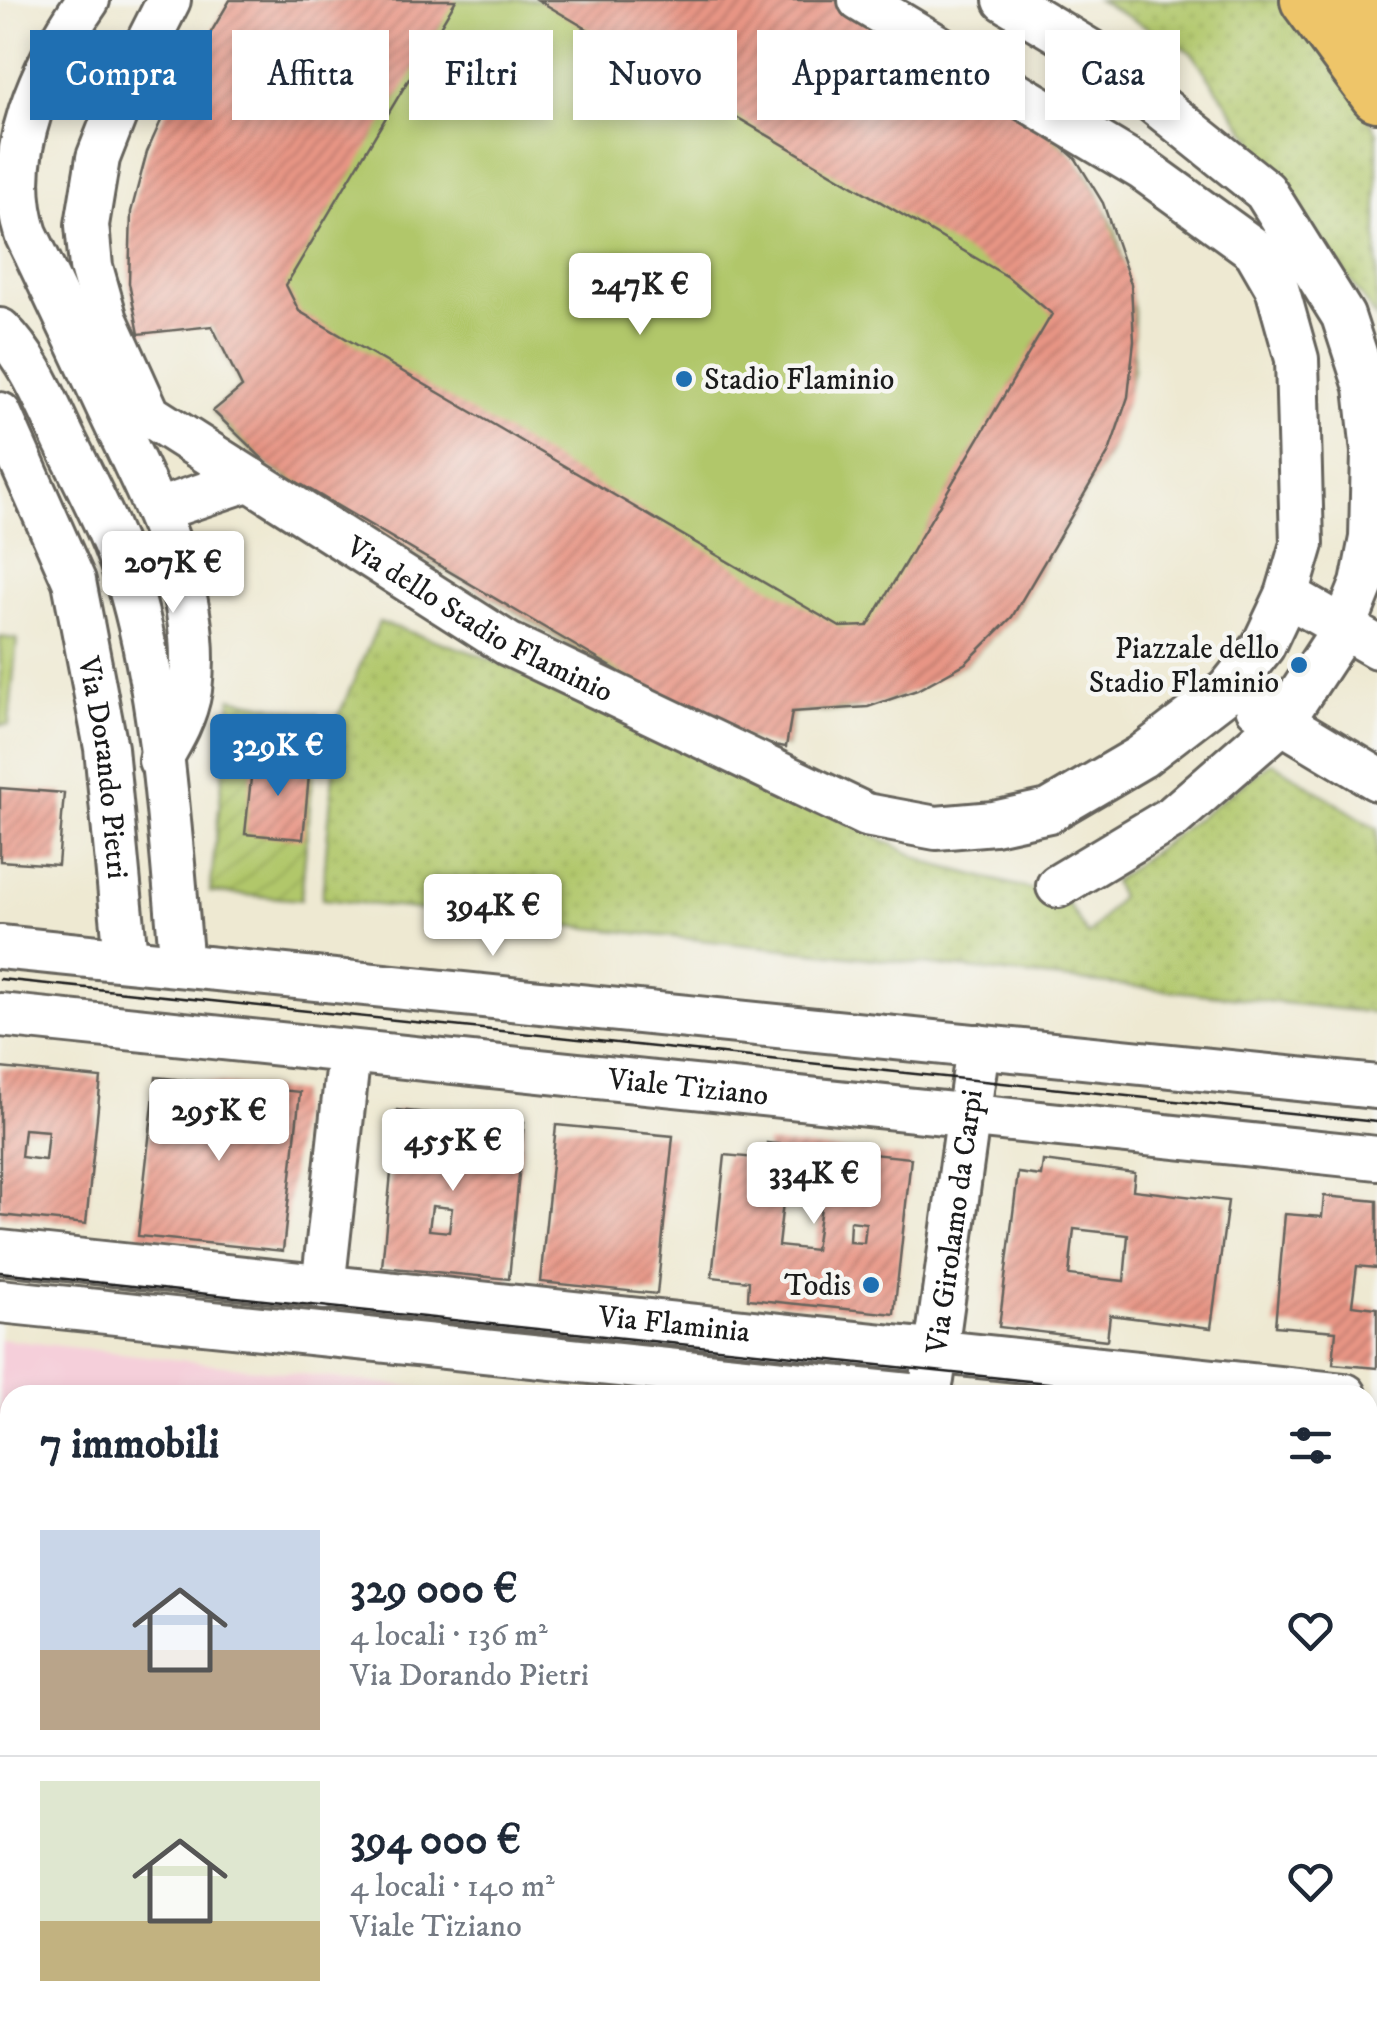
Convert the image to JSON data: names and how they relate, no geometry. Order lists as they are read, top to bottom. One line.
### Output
{"streets":{"street":["Via dello Stadio Flaminio","Via Dorando Pietri","Viale Tiziano","Via Girolamo da Carpi","Via Flaminia"]},"crossings":[["Viale Tiziano","Via Girolamo da Carpi"],["Via Girolamo da Carpi","Via Flaminia"]],"places":["Stadio Flaminio","Piazzale dello Stadio Flaminio","Todis"],"page":{"chip":["Compra","Affitta","Filtri","Nuovo","Appartamento","Casa"],"price":["247K €","207K €","329K €","394K €","295K €","455K €","334K €"],"heading":"7 immobili","list":[{"name":"329 000 €","note":"4 locali · 136 m² · Via Dorando Pietri"},{"name":"394 000 €","note":"4 locali · 140 m² · Viale Tiziano"}]}}
